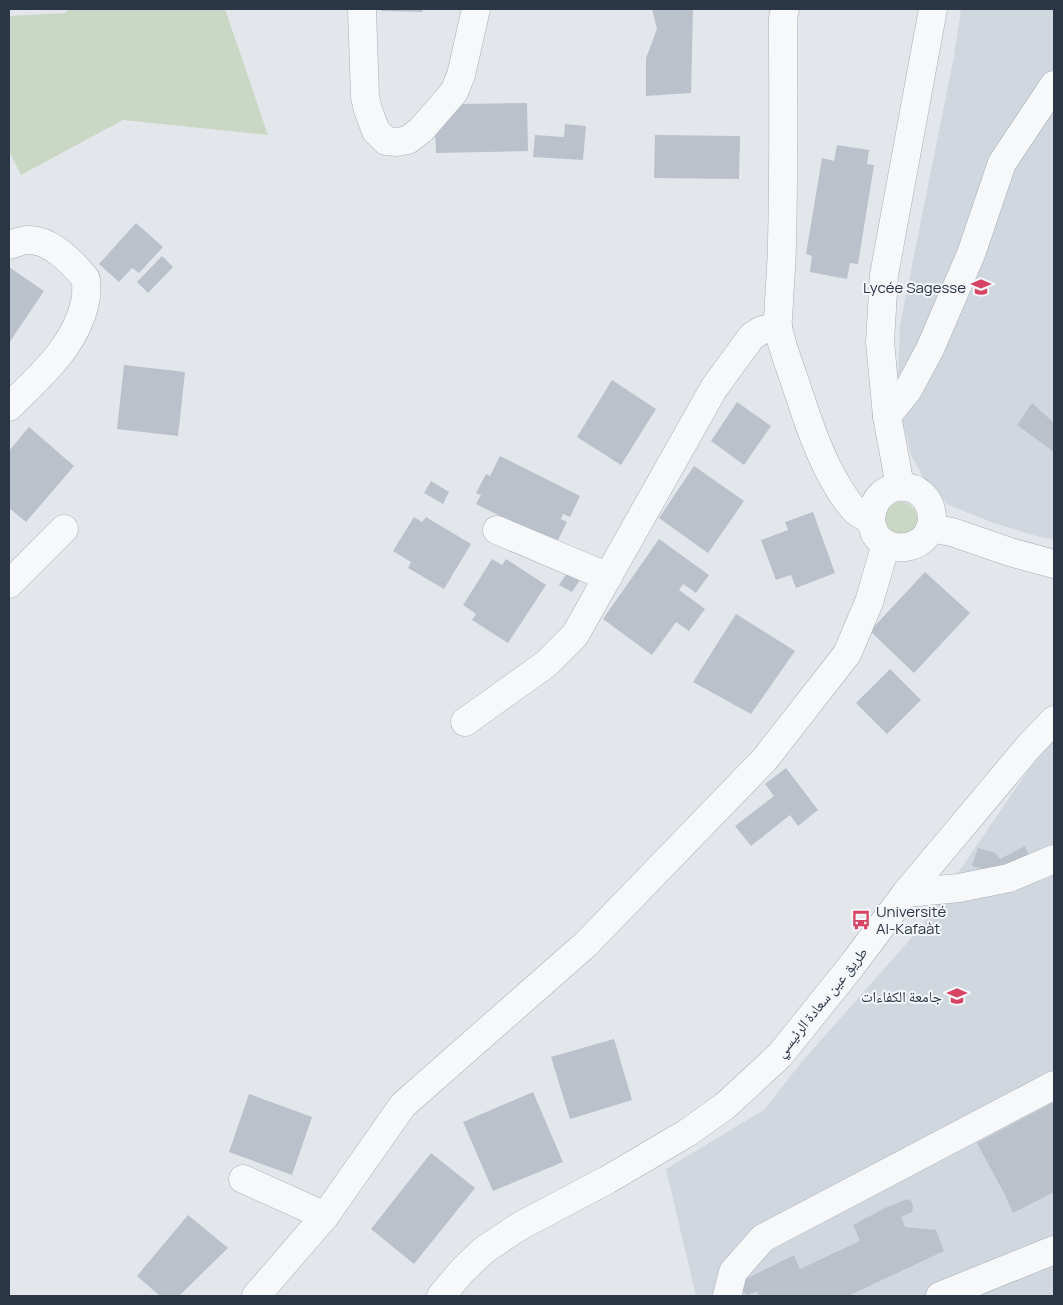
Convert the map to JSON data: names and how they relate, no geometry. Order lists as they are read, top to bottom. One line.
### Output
{"streets":{"street":["طريق عين سعادة الرئيسي"]},"places":{"school or university":["Lycée Sagesse","جامعة الكفاءات"],"bus stop":["Université Al-Kafaàt"]}}
